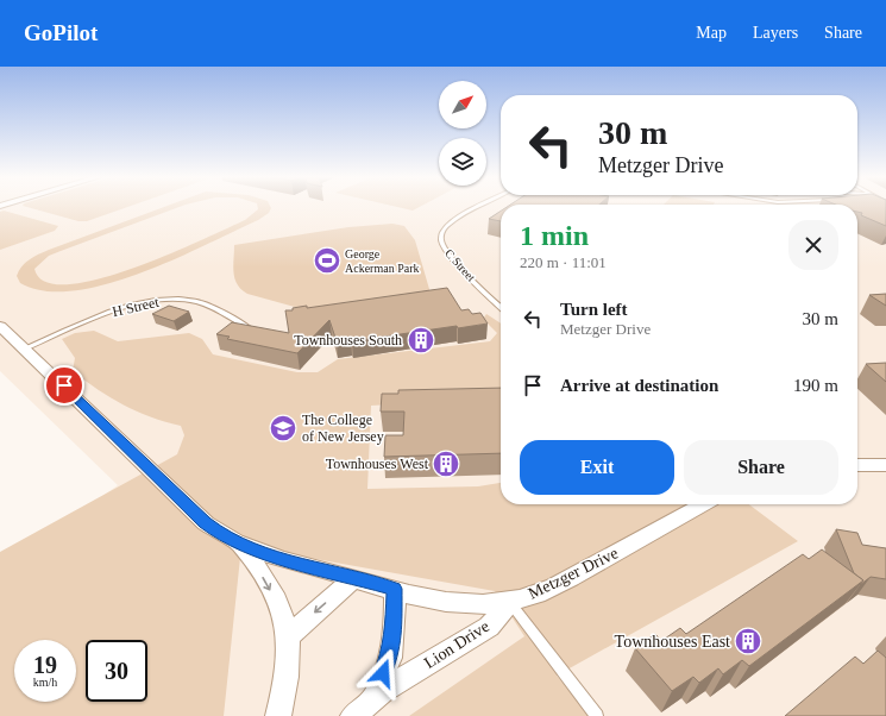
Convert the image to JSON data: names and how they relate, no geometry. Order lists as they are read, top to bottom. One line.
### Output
{"streets":{"street":["Metzger Drive","Lion Drive"],"lane":["C Street","H Street"]},"crossings":[["H Street","Metzger Drive"],["Metzger Drive","Lion Drive"]],"places":{"sports":["George Ackerman Park"],"building":["Townhouses South","Townhouses West","Townhouses East"],"school or university":["The College of New Jersey"]},"north":"top right","page":{"header":"GoPilot","nav":["Map","Layers","Share"],"turn":["30 m","Metzger Drive"],"heading":["1 min","220 m · 11:01"],"list":[{"name":"Turn left","note":"Metzger Drive","value":"30 m"},{"name":"Arrive at destination","value":"190 m"}],"buttons":["Exit","Share"],"speed":"19 km/h","limit":"30"}}
